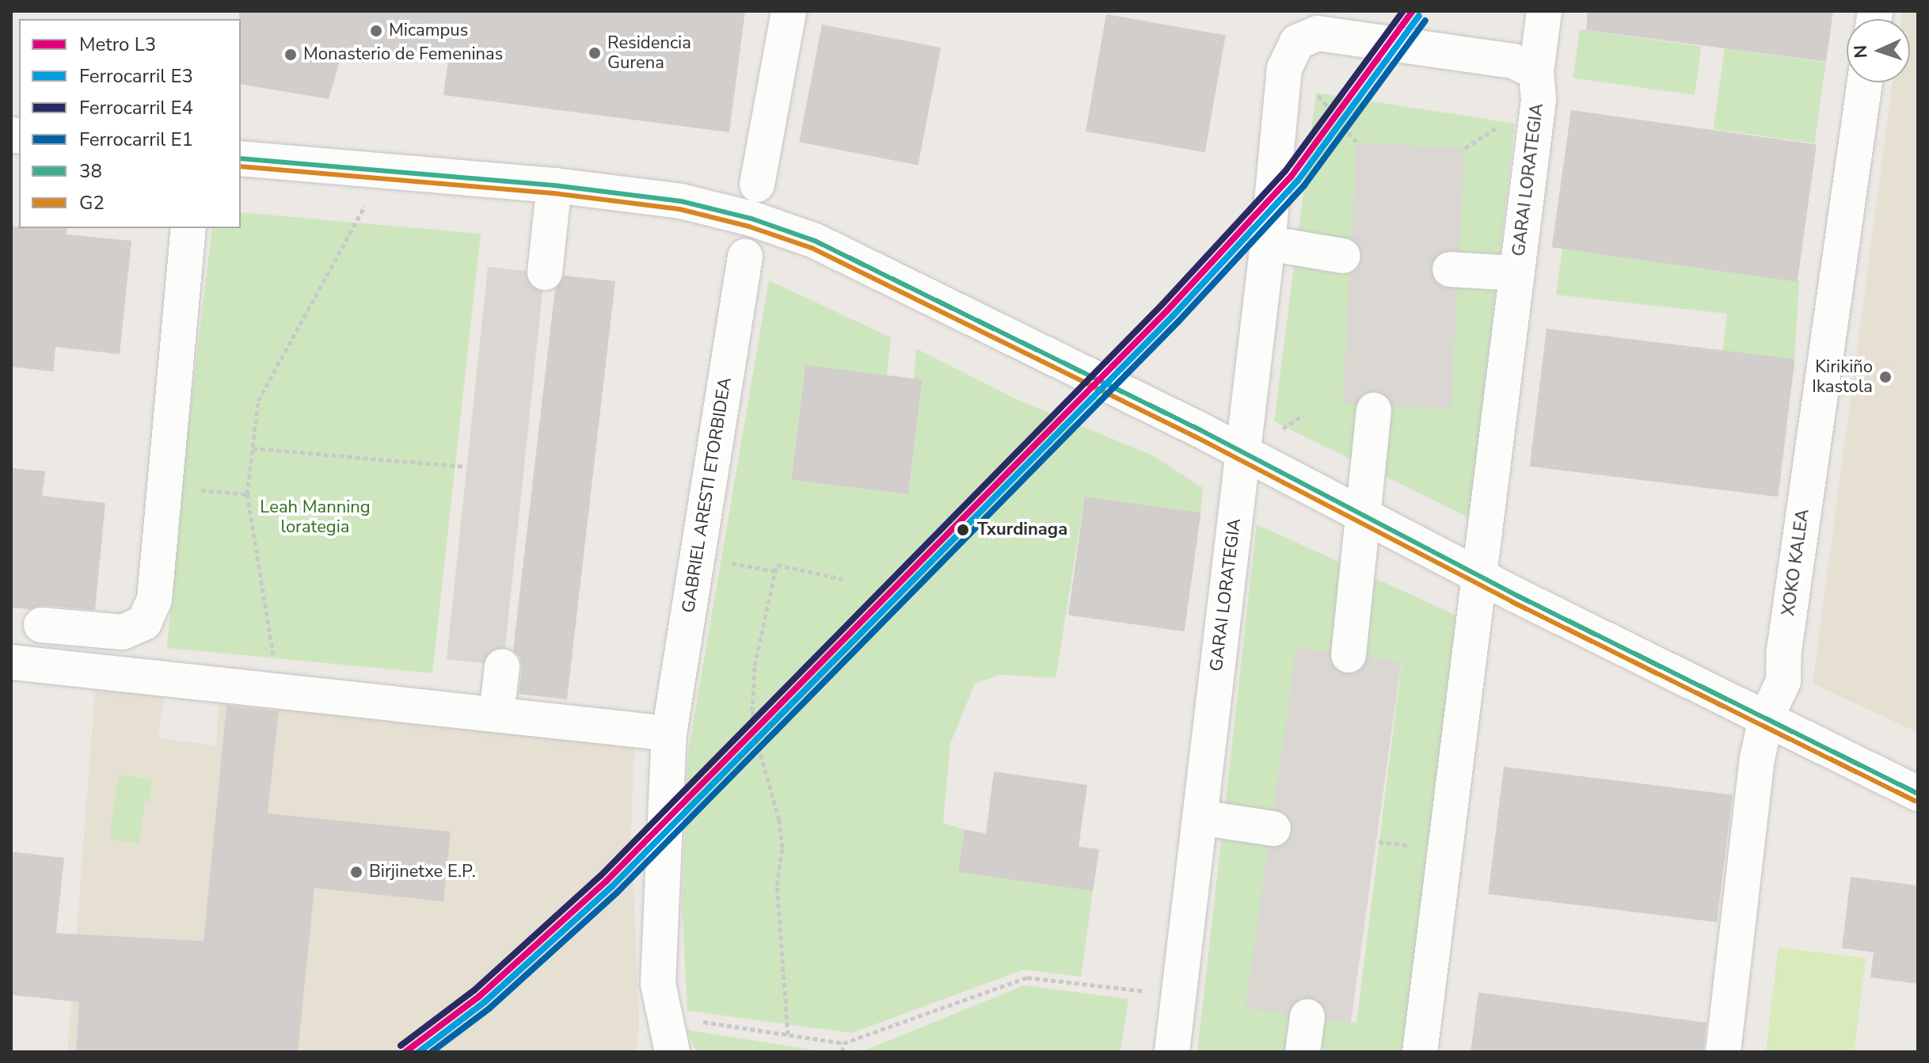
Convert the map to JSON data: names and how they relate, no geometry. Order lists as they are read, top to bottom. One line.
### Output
{"streets":{"street":["GARAI LORATEGIA","GABRIEL ARESTI ETORBIDEA","XOKO KALEA"]},"parks":["Leah Manning lorategia"],"places":["Micampus","Residencia Gurena","Monasterio de Femeninas","Kirikiño Ikastola","Txurdinaga","Birjinetxe E.P."],"lines":["metro line L3","rail line E4","rail line E3","rail line E1","transit line 38","transit line G2"],"legend":["Metro L3","Ferrocarril E3","Ferrocarril E4","Ferrocarril E1","38","G2"],"north":"left"}
